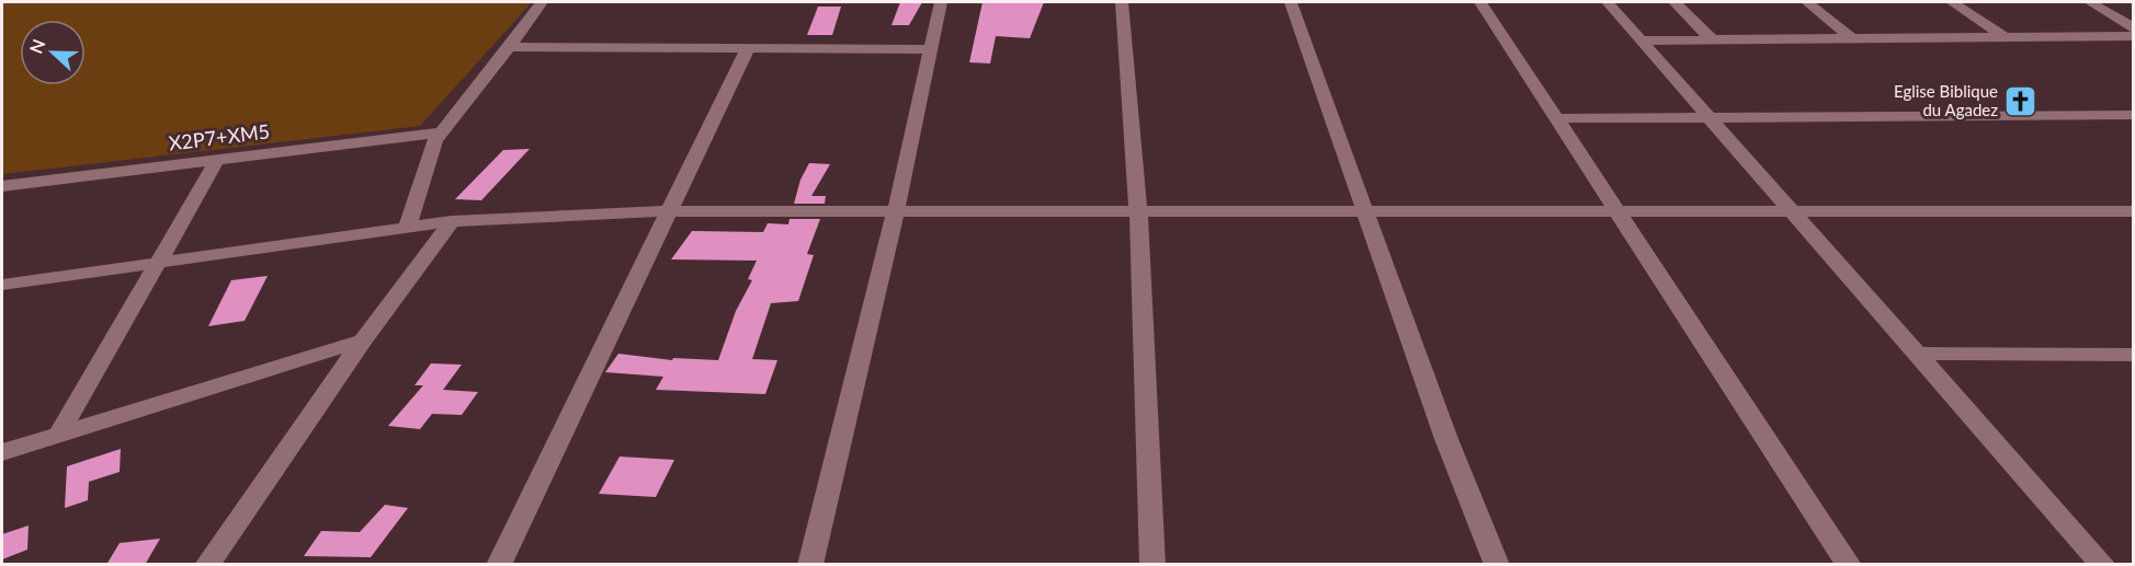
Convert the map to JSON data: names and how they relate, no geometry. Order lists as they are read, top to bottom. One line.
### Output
{"streets":{"street":["X2P7+XM5"]},"places":{"church":["Eglise Biblique du Agadez"]},"north":"left"}
